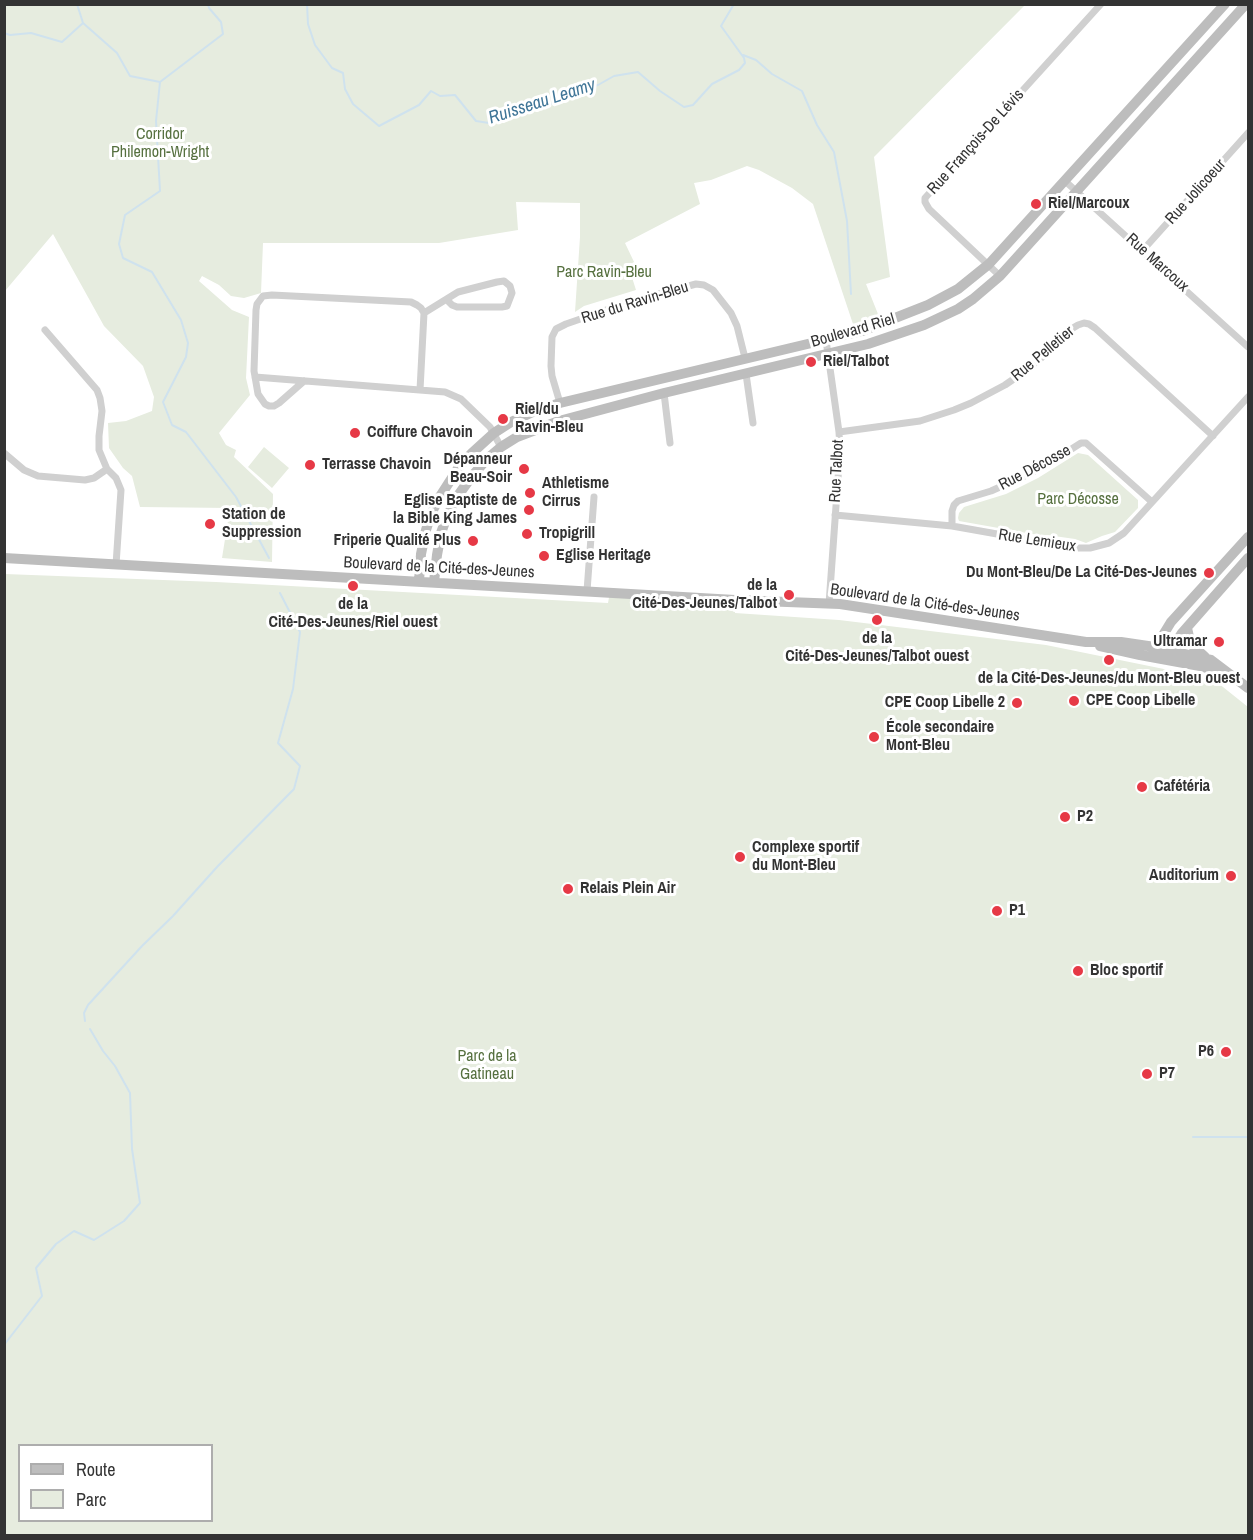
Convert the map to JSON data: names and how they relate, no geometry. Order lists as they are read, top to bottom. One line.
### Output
{"streets":{"street":["Rue François-De Lévis","Rue Jolicoeur","Rue Marcoux","Rue du Ravin-Bleu","Boulevard Riel","Rue Pelletier","Rue Décosse","Rue Talbot","Rue Lemieux","Boulevard de la Cité-des-Jeunes"]},"crossings":[["Rue François-De Lévis","Boulevard Riel"],["Rue Jolicoeur","Rue Marcoux"],["Rue Marcoux","Boulevard Riel"],["Rue du Ravin-Bleu","Boulevard Riel"],["Boulevard Riel","Rue Talbot"],["Boulevard Riel","Boulevard de la Cité-des-Jeunes"],["Rue Pelletier","Rue Talbot"],["Rue Pelletier","Rue Lemieux"],["Rue Décosse","Rue Lemieux"],["Rue Talbot","Rue Lemieux"],["Rue Talbot","Boulevard de la Cité-des-Jeunes"]],"water":["Ruisseau Leamy"],"parks":["Corridor Philemon-Wright","Parc Ravin-Bleu","Parc Décosse","Parc de la Gatineau"],"places":["Riel/Marcoux","Riel/Talbot","Riel/du Ravin-Bleu","Coiffure Chavoin","Terrasse Chavoin","Dépanneur Beau-Soir","Athletisme Cirrus","Eglise Baptiste de la Bible King James","Station de Suppression","Tropigrill","Friperie Qualité Plus","Eglise Heritage","Du Mont-Bleu/De La Cité-Des-Jeunes","de la Cité-Des-Jeunes/Riel ouest","de la Cité-Des-Jeunes/Talbot","de la Cité-Des-Jeunes/Talbot ouest","Ultramar","de la Cité-Des-Jeunes/du Mont-Bleu ouest","CPE Coop Libelle","CPE Coop Libelle 2","École secondaire Mont-Bleu","Cafétéria","P2","Complexe sportif du Mont-Bleu","Auditorium","Relais Plein Air","P1","Bloc sportif","P6","P7"],"legend":["Route","Parc"]}
